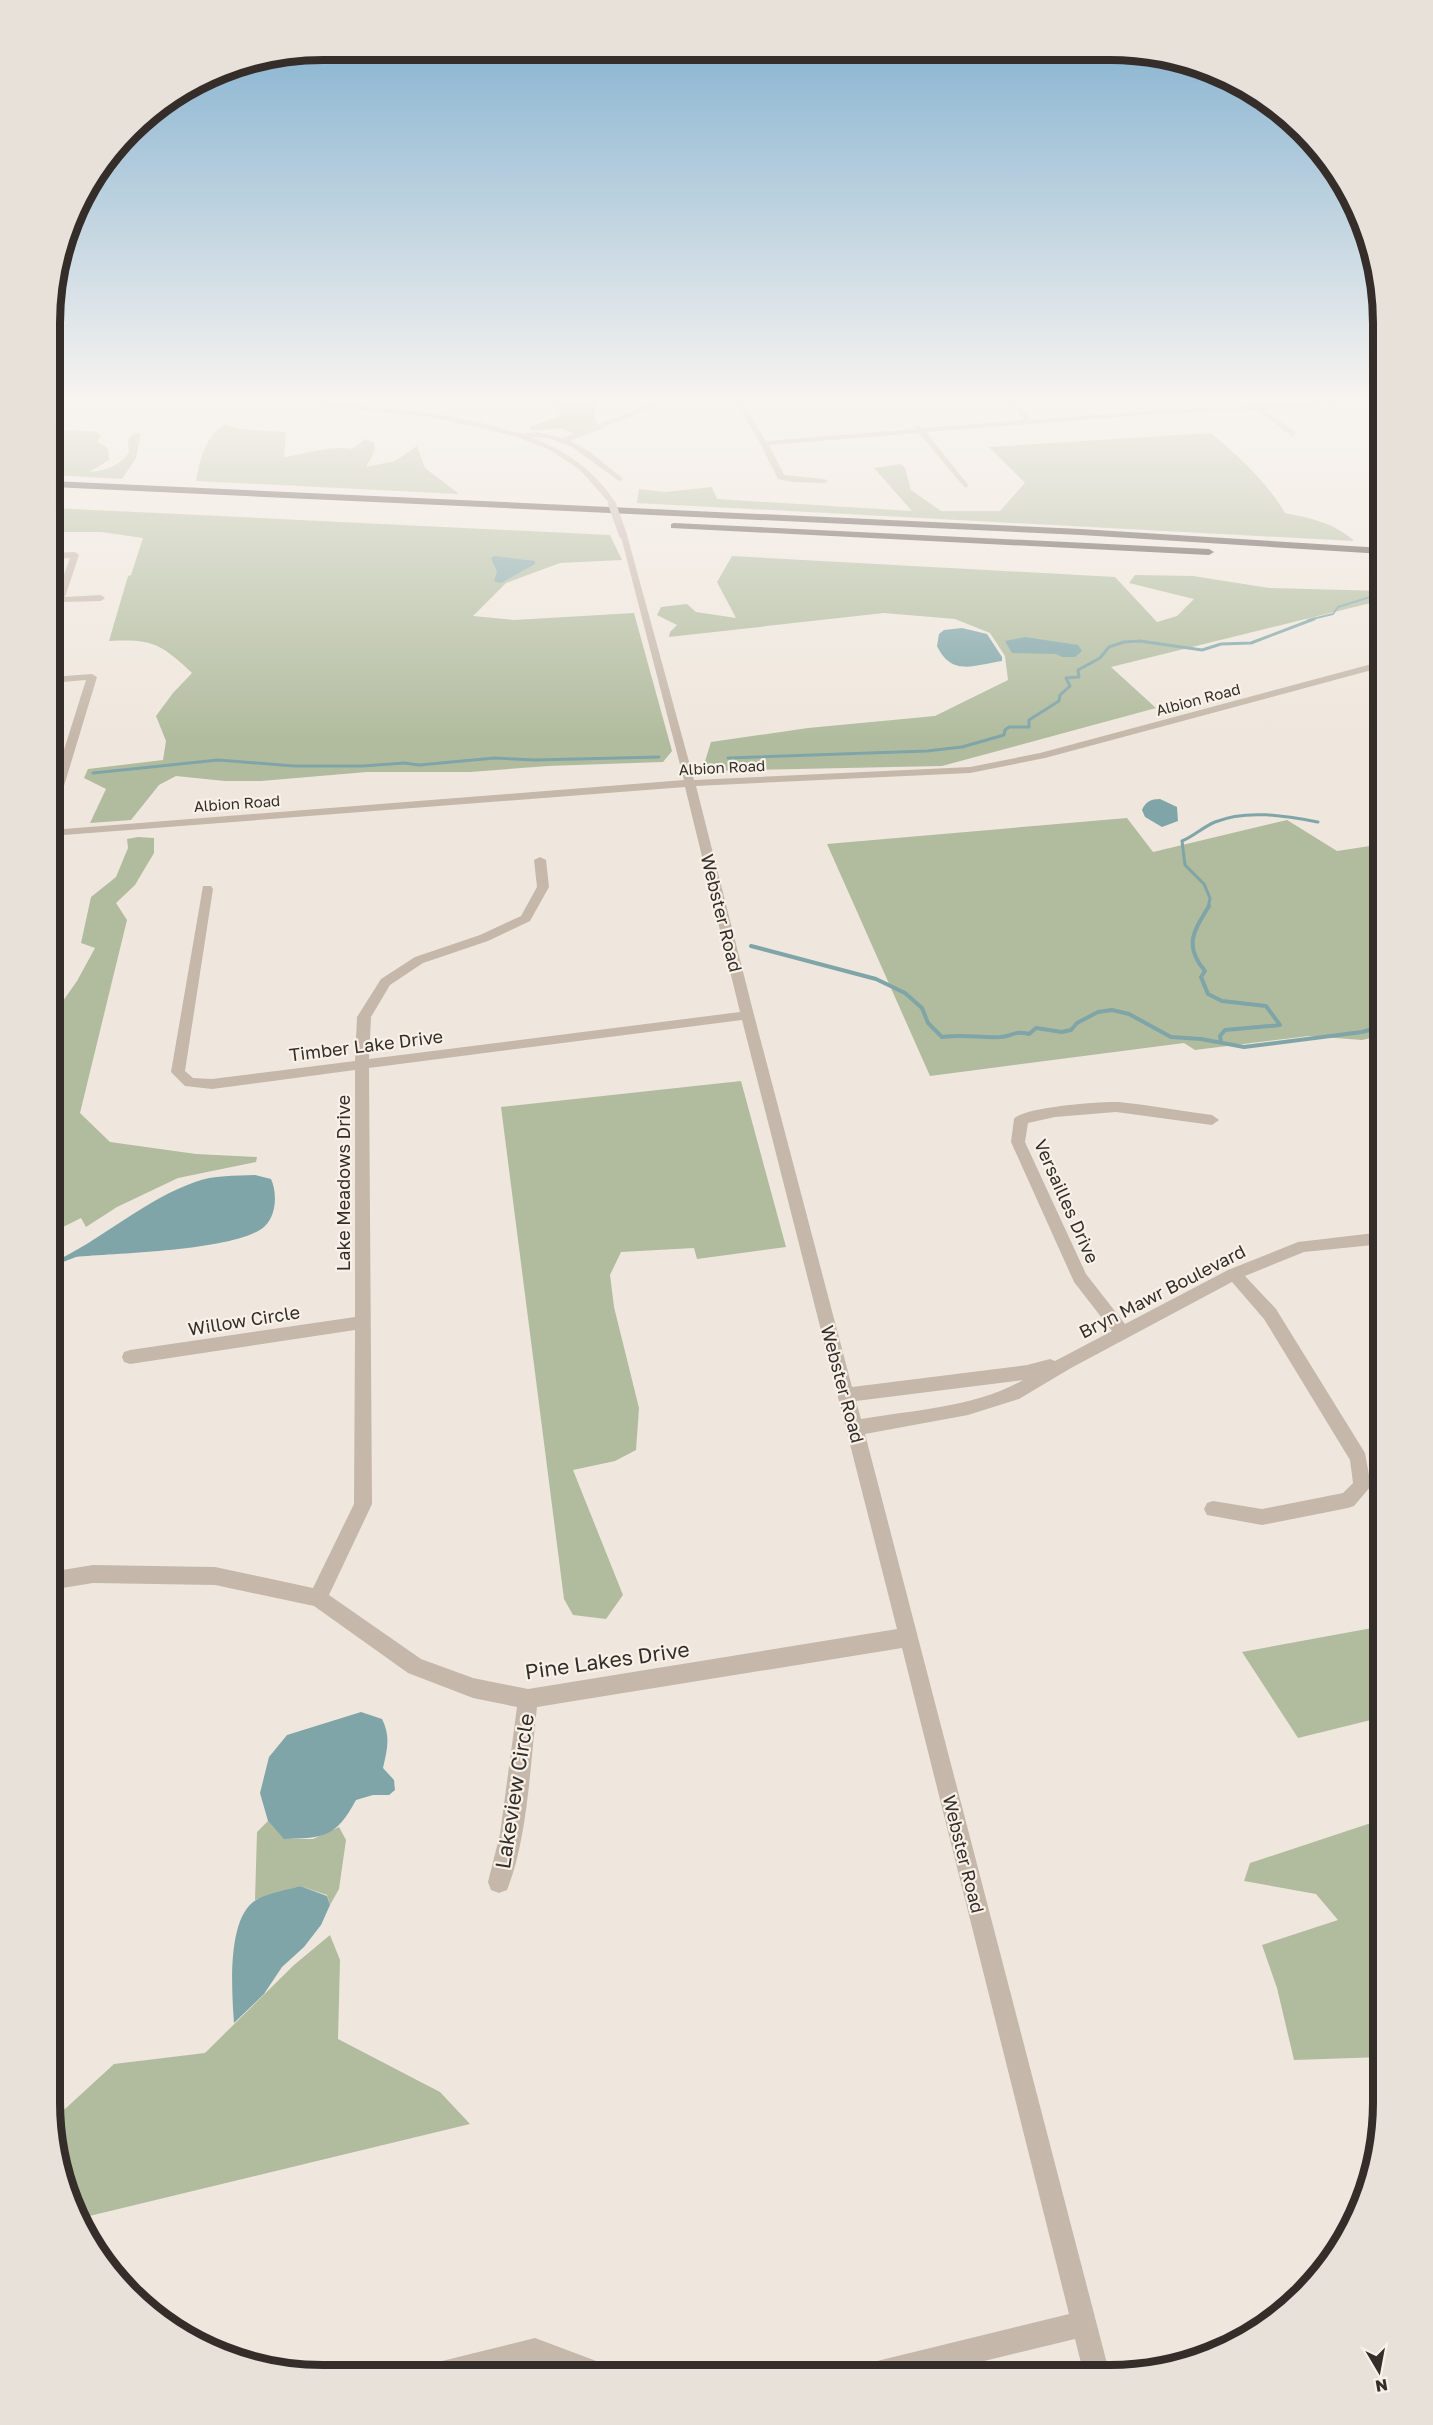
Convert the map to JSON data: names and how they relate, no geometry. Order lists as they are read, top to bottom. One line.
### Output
{"streets":{"street":["Albion Road","Webster Road","Timber Lake Drive","Lake Meadows Drive","Versailles Drive","Bryn Mawr Boulevard","Willow Circle","Pine Lakes Drive","Lakeview Circle"]},"crossings":[["Albion Road","Webster Road"],["Webster Road","Timber Lake Drive"],["Webster Road","Bryn Mawr Boulevard"],["Webster Road","Pine Lakes Drive"],["Timber Lake Drive","Lake Meadows Drive"],["Lake Meadows Drive","Willow Circle"],["Lake Meadows Drive","Pine Lakes Drive"],["Versailles Drive","Bryn Mawr Boulevard"],["Pine Lakes Drive","Lakeview Circle"]],"north":"bottom"}
